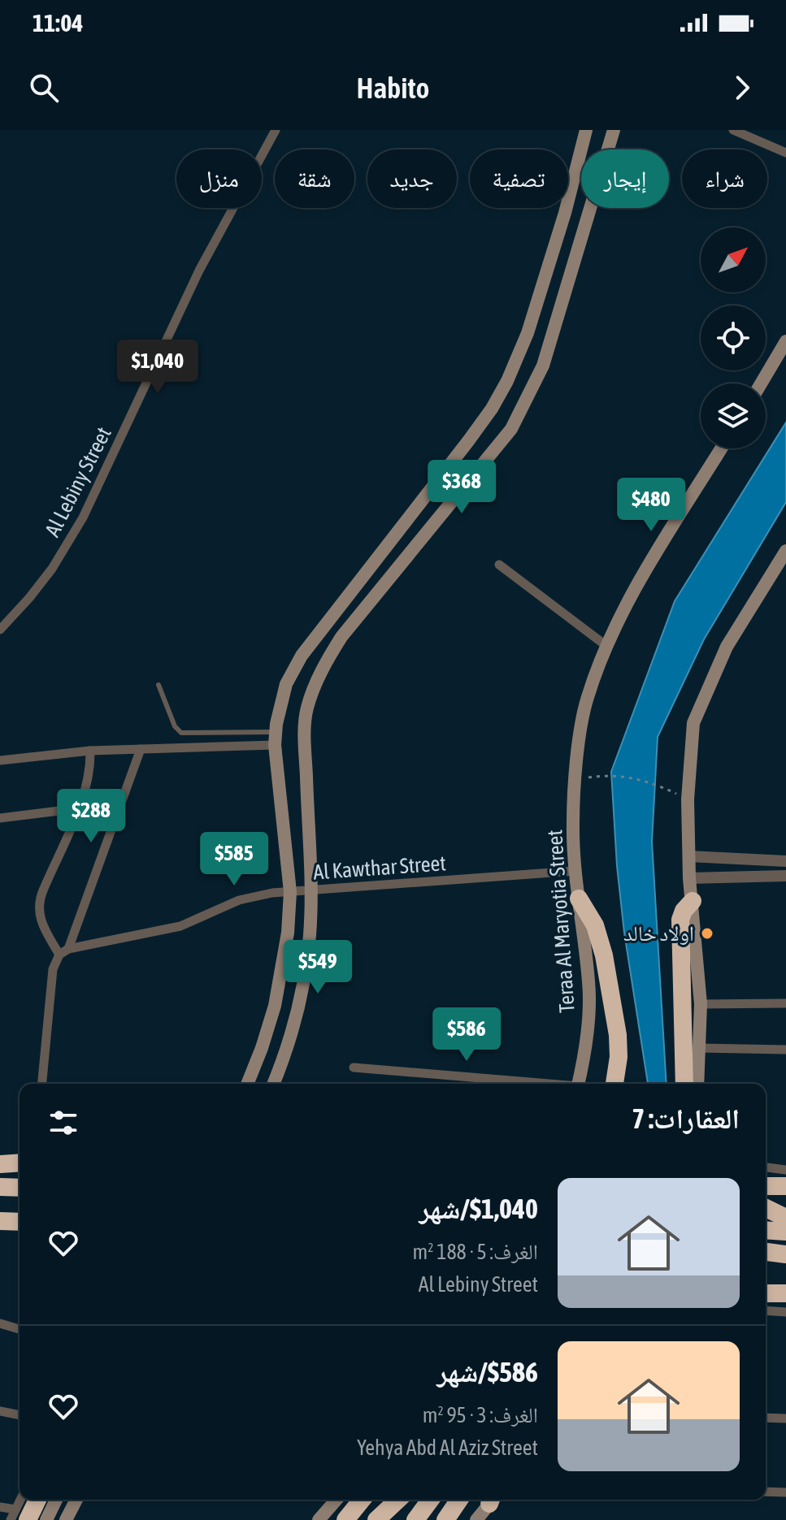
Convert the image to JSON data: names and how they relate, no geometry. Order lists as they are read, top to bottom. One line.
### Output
{"streets":{"main road":["Teraa Al Maryotia Street"],"street":["Al Lebiny Street","Al Kawthar Street"]},"crossings":[["Al Kawthar Street","Teraa Al Maryotia Street"]],"places":["اولاد خالد"],"north":"top right","page":{"status":"11:04","header":"Habito","chip":["شراء","إيجار","تصفية","جديد","شقة","منزل"],"price":["$1,040","$368","$480","$288","$585","$549","$586"],"heading":"العقارات: 7","list":[{"name":"$1,040/شهر","note":"الغرف: 5 · 188 m² · Al Lebiny Street"},{"name":"$586/شهر","note":"الغرف: 3 · 95 m² · Yehya Abd Al Aziz Street"}]}}
